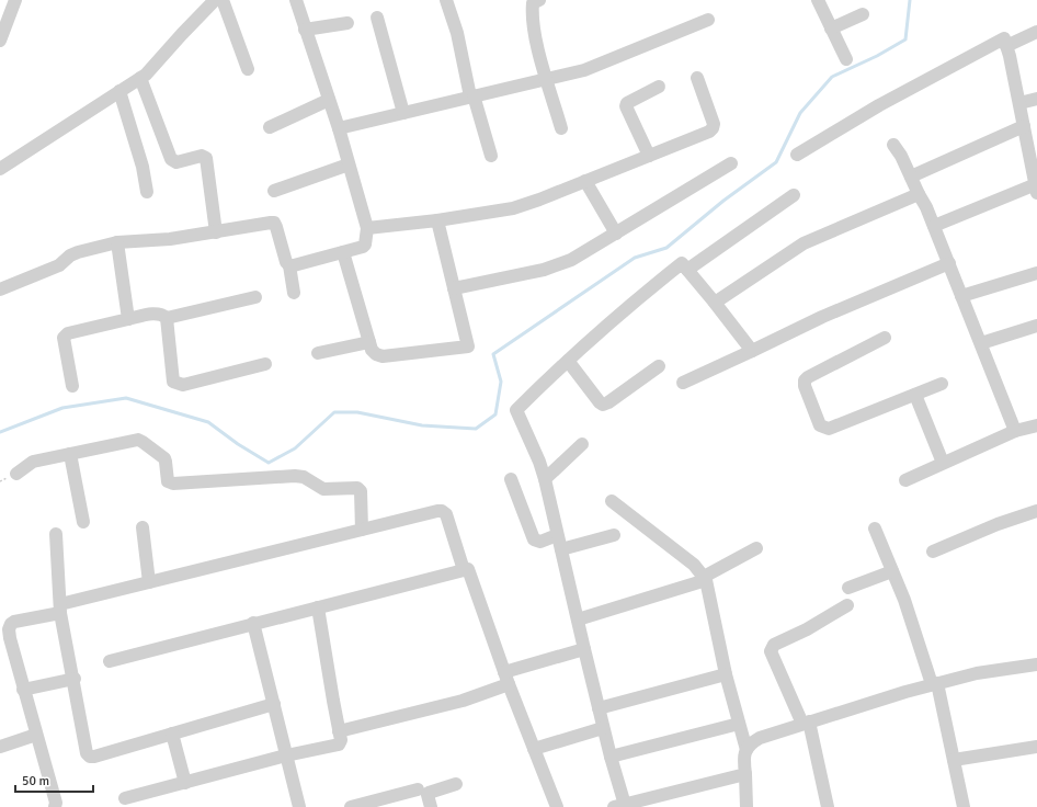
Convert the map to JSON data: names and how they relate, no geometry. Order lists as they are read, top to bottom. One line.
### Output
{"scale_bar":"50 m"}
